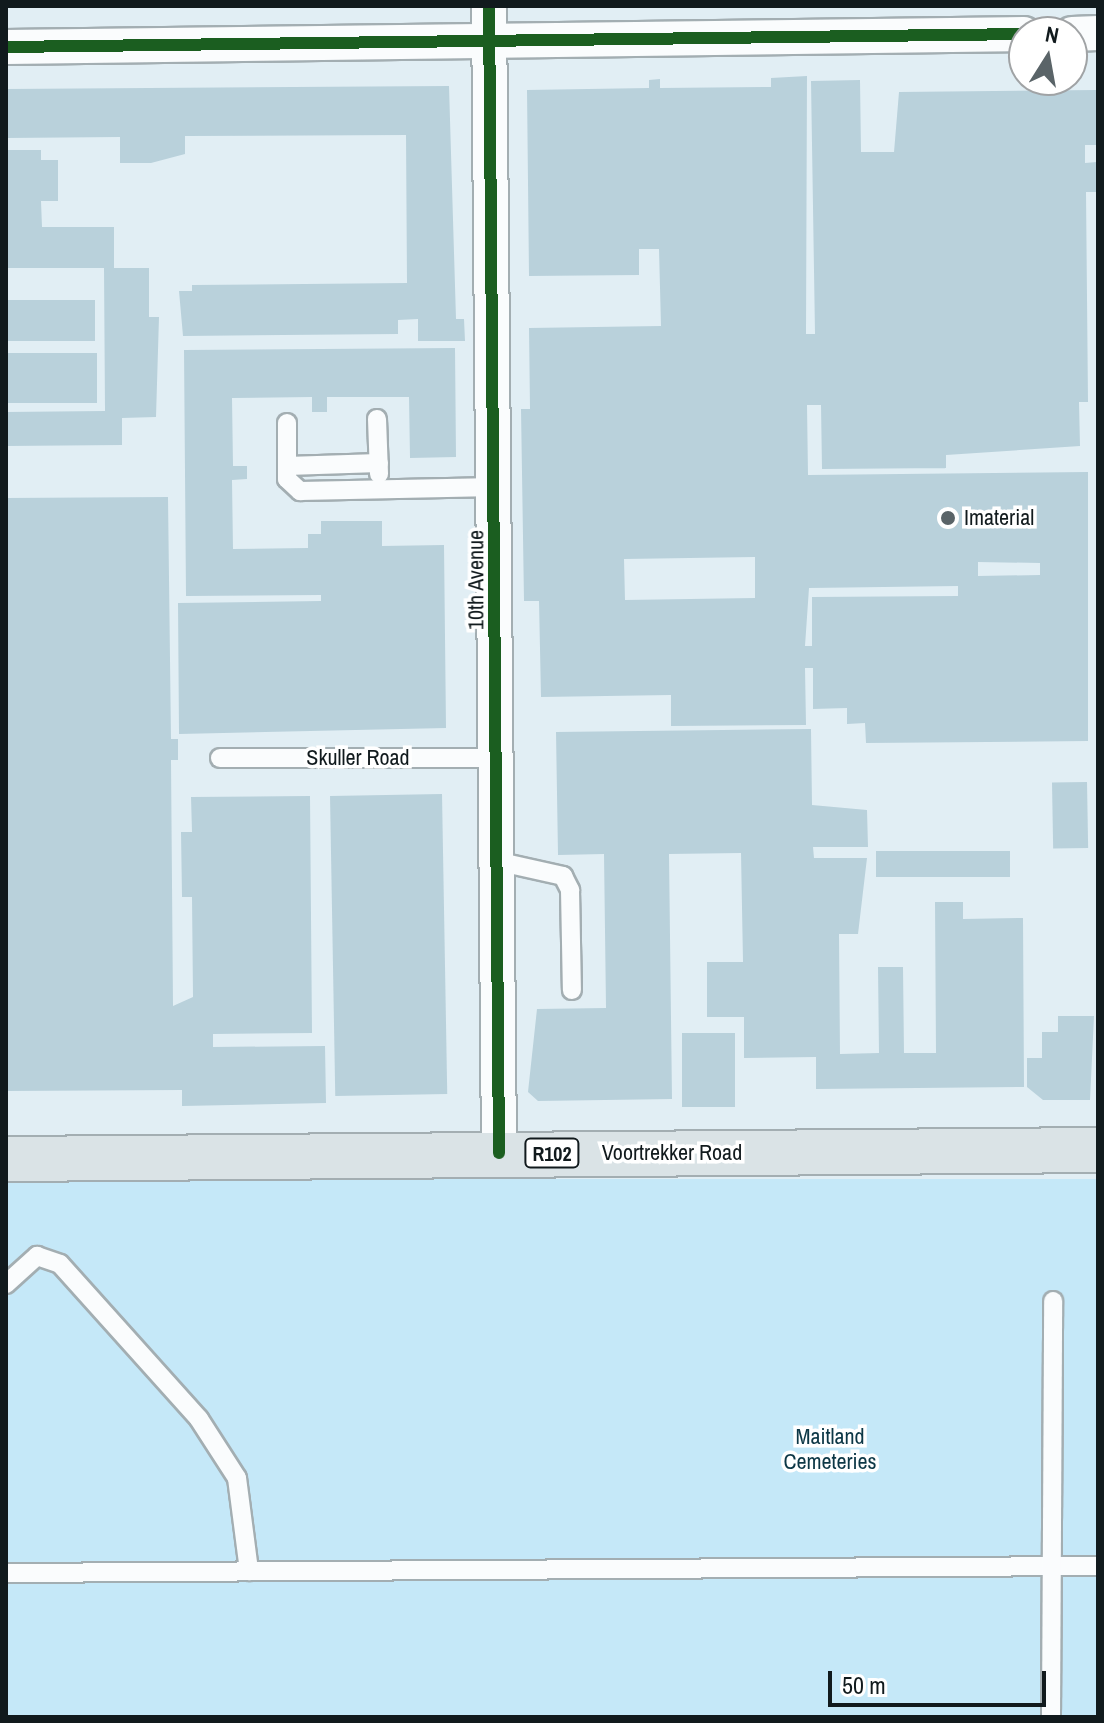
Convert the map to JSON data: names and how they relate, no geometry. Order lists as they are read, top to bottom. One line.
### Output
{"streets":{"main road":["R102","Voortrekker Road"],"street":["10th Avenue"],"lane":["Skuller Road"]},"crossings":[["10th Avenue","Skuller Road"],["10th Avenue","Voortrekker Road"]],"parks":["Maitland Cemeteries"],"places":["Imaterial"],"scale_bar":"50 m","north":"top"}
